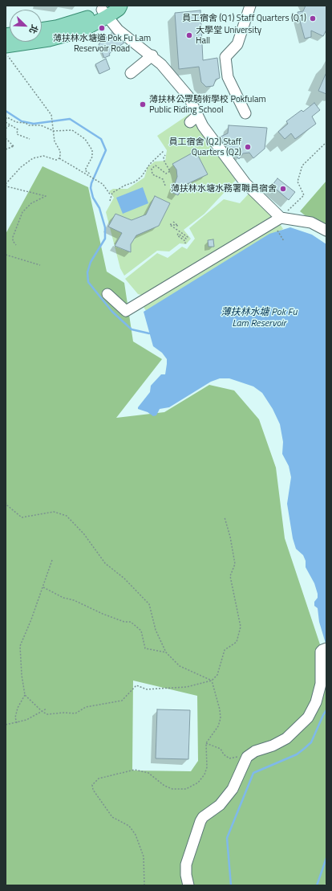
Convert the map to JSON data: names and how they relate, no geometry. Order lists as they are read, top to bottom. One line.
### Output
{"water":["薄扶林水塘 Pok Fu Lam Reservoir"],"places":["員工宿舍 (Q1) Staff Quarters (Q1)","薄扶林水塘道 Pok Fu Lam Reservoir Road","大學堂 University Hall","薄扶林公眾騎術學校 Pokfulam Public Riding School","員工宿舍 (Q2) Staff Quarters (Q2)","薄扶林水塘水務署職員宿舍"],"north":"bottom right"}
